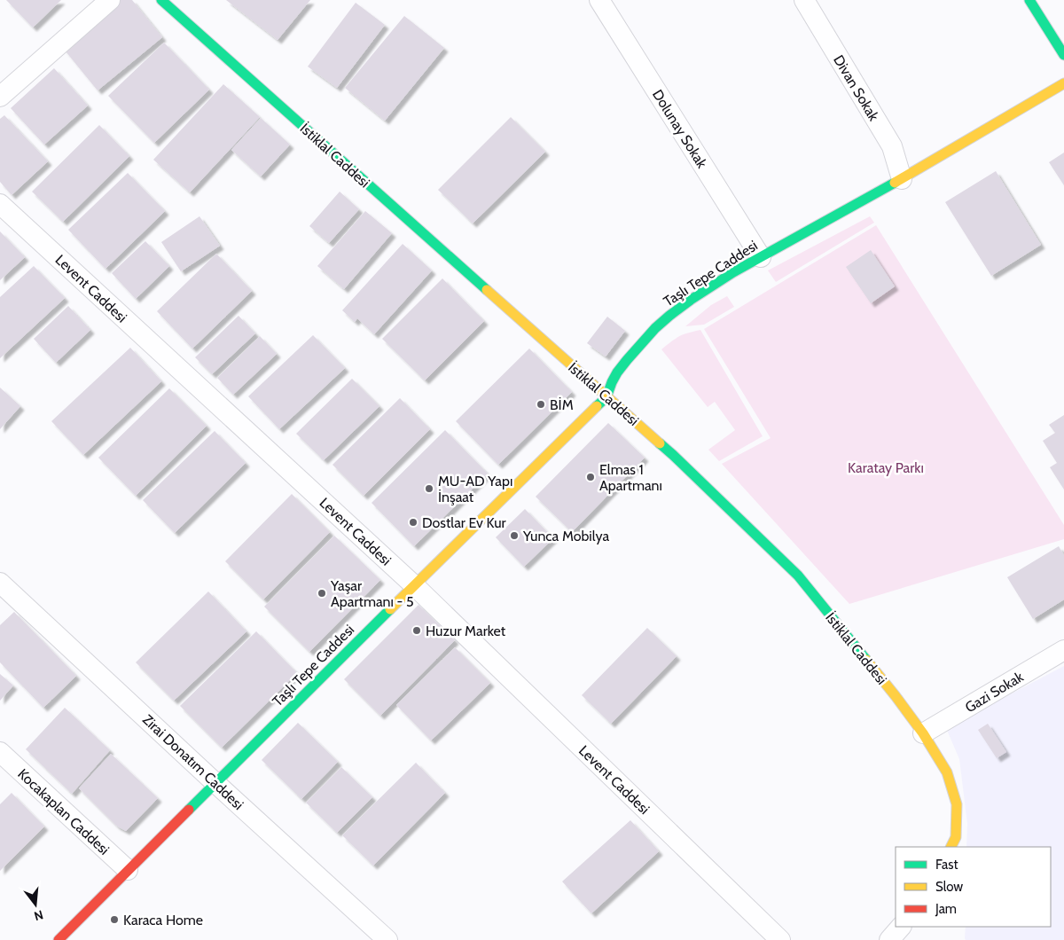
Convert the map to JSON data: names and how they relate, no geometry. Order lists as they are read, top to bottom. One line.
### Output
{"streets":{"street":["Divan Sokak","Dolunay Sokak","İstiklal Caddesi","Taşlı Tepe Caddesi","Levent Caddesi","Gazi Sokak","Zirai Donatım Caddesi","Kocakaplan Caddesi"]},"crossings":[["Divan Sokak","Taşlı Tepe Caddesi"],["Dolunay Sokak","Taşlı Tepe Caddesi"],["İstiklal Caddesi","Taşlı Tepe Caddesi"],["İstiklal Caddesi","Gazi Sokak"],["Taşlı Tepe Caddesi","Levent Caddesi"],["Taşlı Tepe Caddesi","Zirai Donatım Caddesi"],["Taşlı Tepe Caddesi","Kocakaplan Caddesi"]],"parks":["Karatay Parkı"],"places":["BİM","Elmas 1 Apartmanı","MU-AD Yapı İnşaat","Dostlar Ev Kur","Yunca Mobilya","Yaşar Apartmanı - 5","Huzur Market","Karaca Home"],"legend":["Fast","Slow","Jam"],"north":"bottom"}
